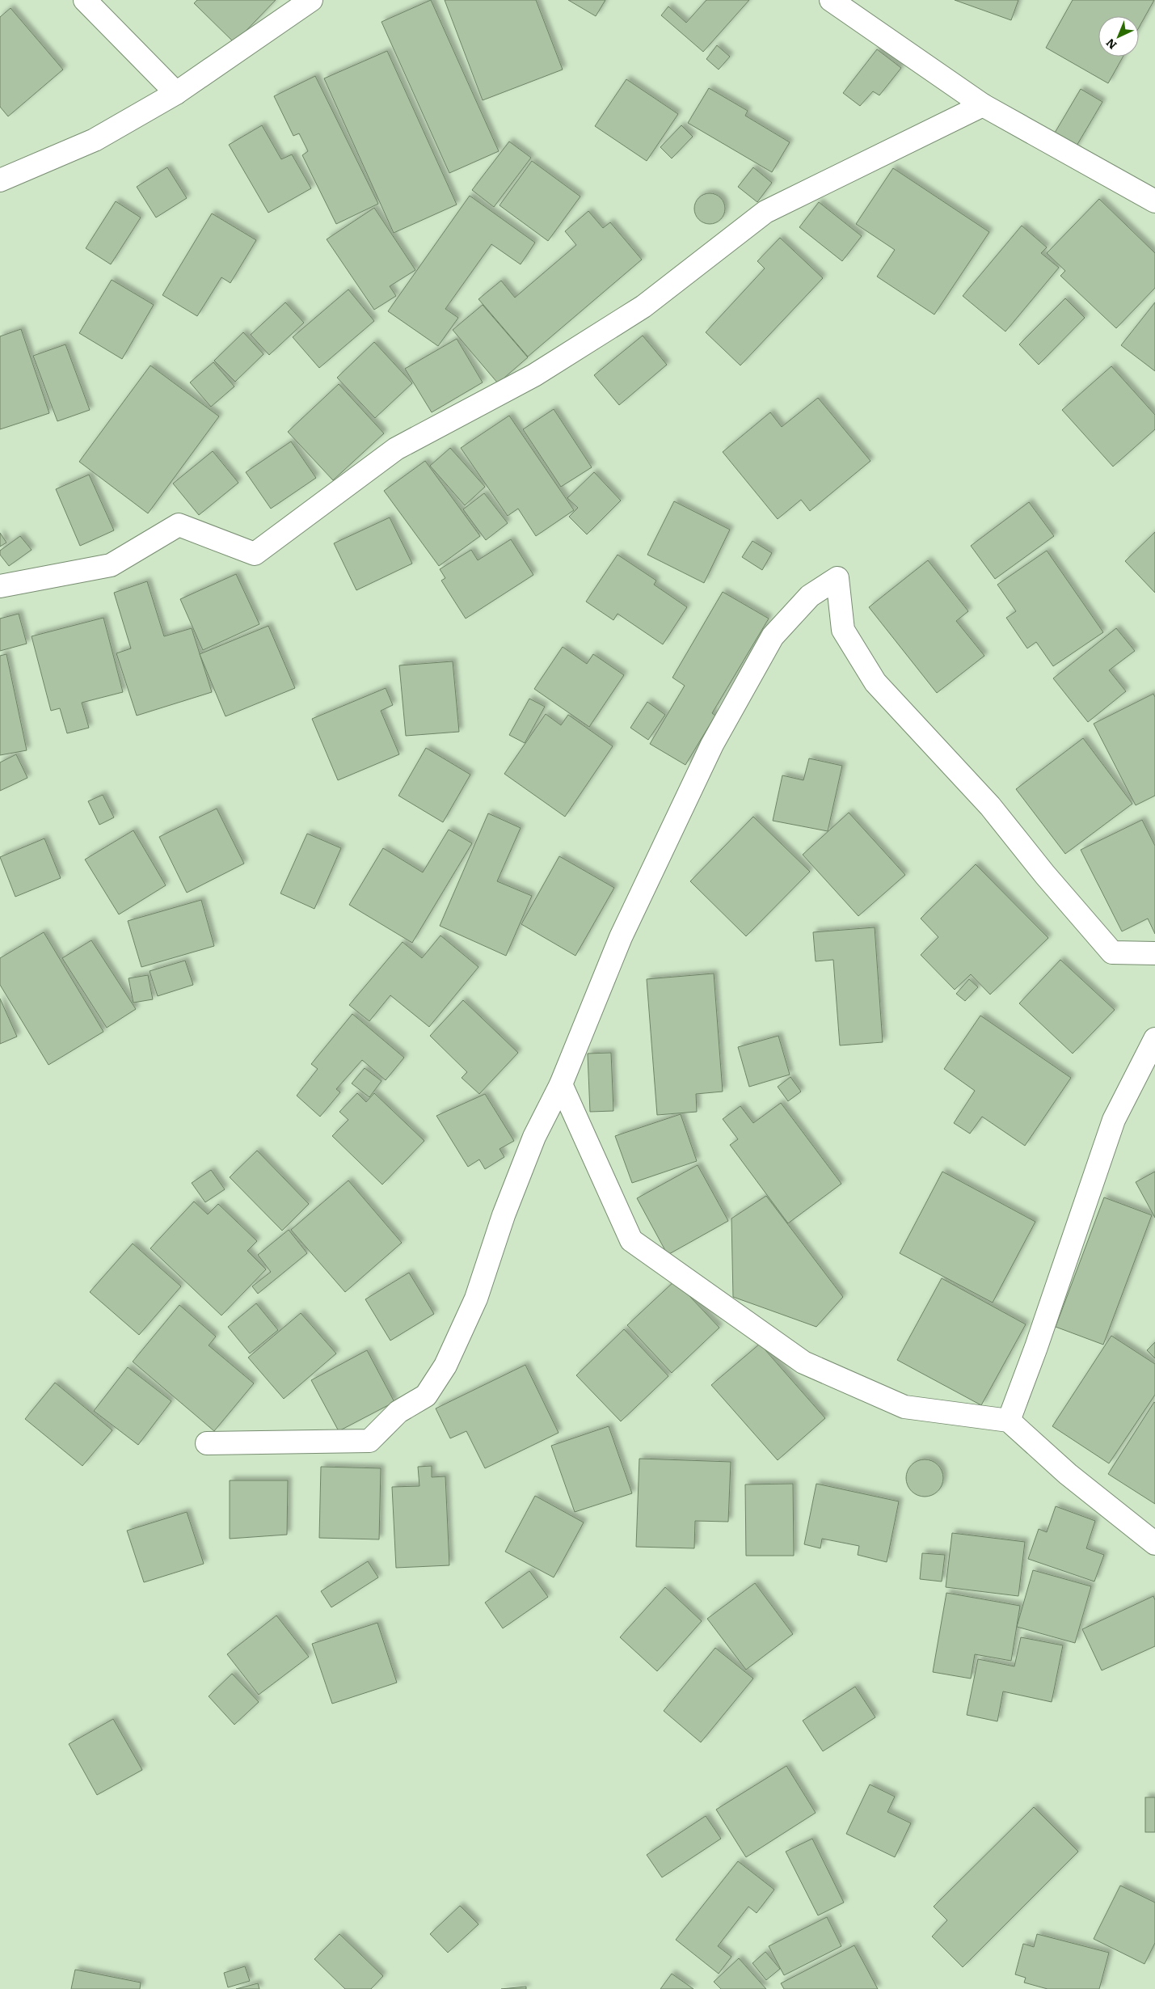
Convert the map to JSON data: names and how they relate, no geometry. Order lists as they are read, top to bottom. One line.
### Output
{"north":"bottom left"}
